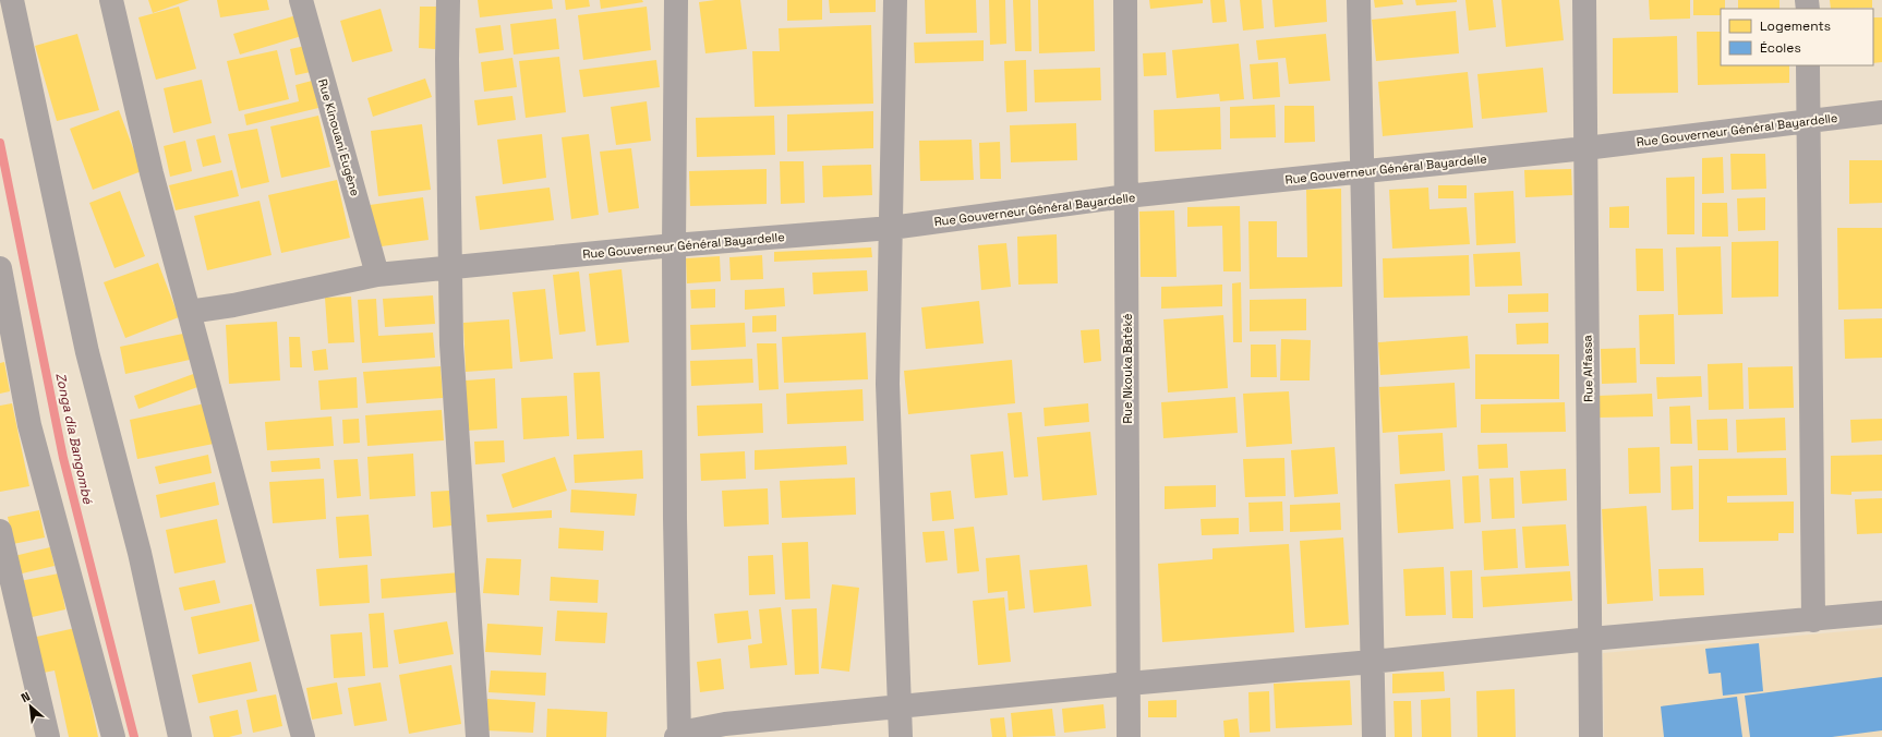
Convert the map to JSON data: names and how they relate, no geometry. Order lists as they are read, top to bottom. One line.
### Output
{"streets":{"street":["Rue Gouverneur Général Bayardelle","Rue Kinouani Eugène","Rue Nkouka Batéké","Rue Alfassa"]},"crossings":[["Rue Gouverneur Général Bayardelle","Rue Kinouani Eugène"],["Rue Gouverneur Général Bayardelle","Rue Nkouka Batéké"],["Rue Gouverneur Général Bayardelle","Rue Alfassa"]],"water":["Zonga dia Bangombé"],"legend":["Logements","Écoles"],"north":"top left"}
